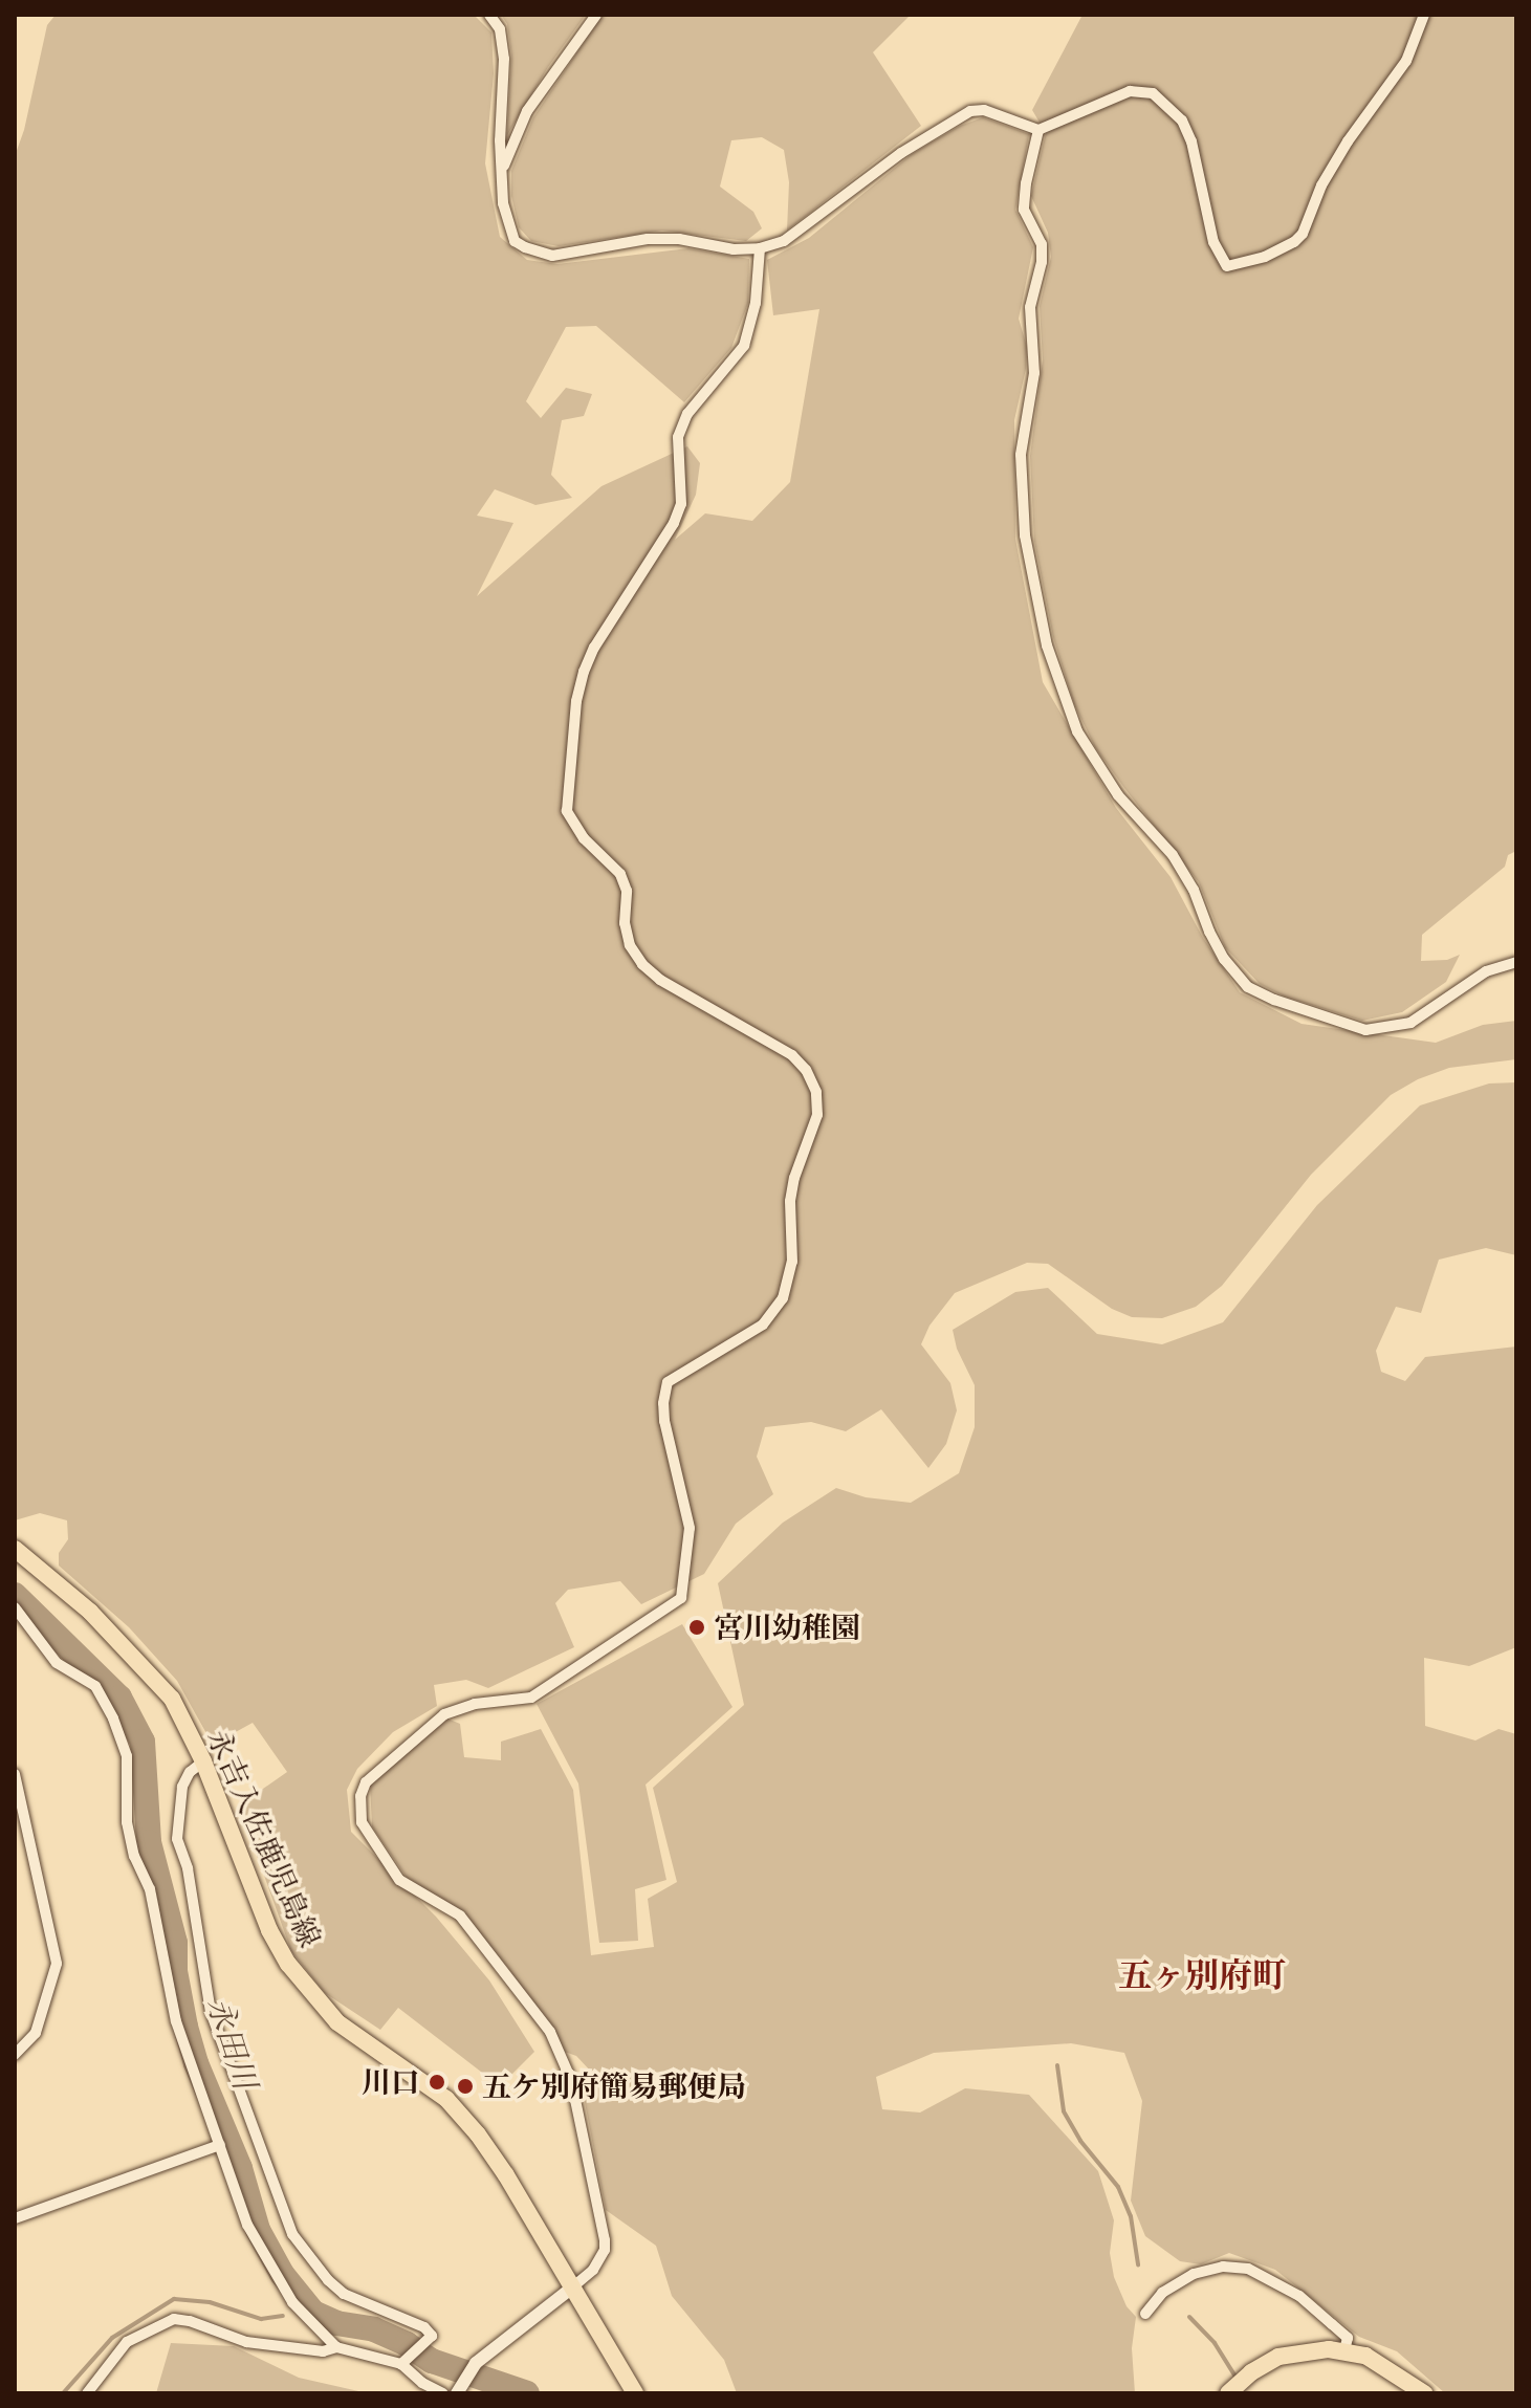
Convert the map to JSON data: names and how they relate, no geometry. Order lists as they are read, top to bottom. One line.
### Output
{"streets":{"main road":["永吉入佐鹿児島線"]},"districts":["五ヶ別府町"],"water":["永田川"],"places":["宮川幼稚園","川口","五ケ別府簡易郵便局"]}
